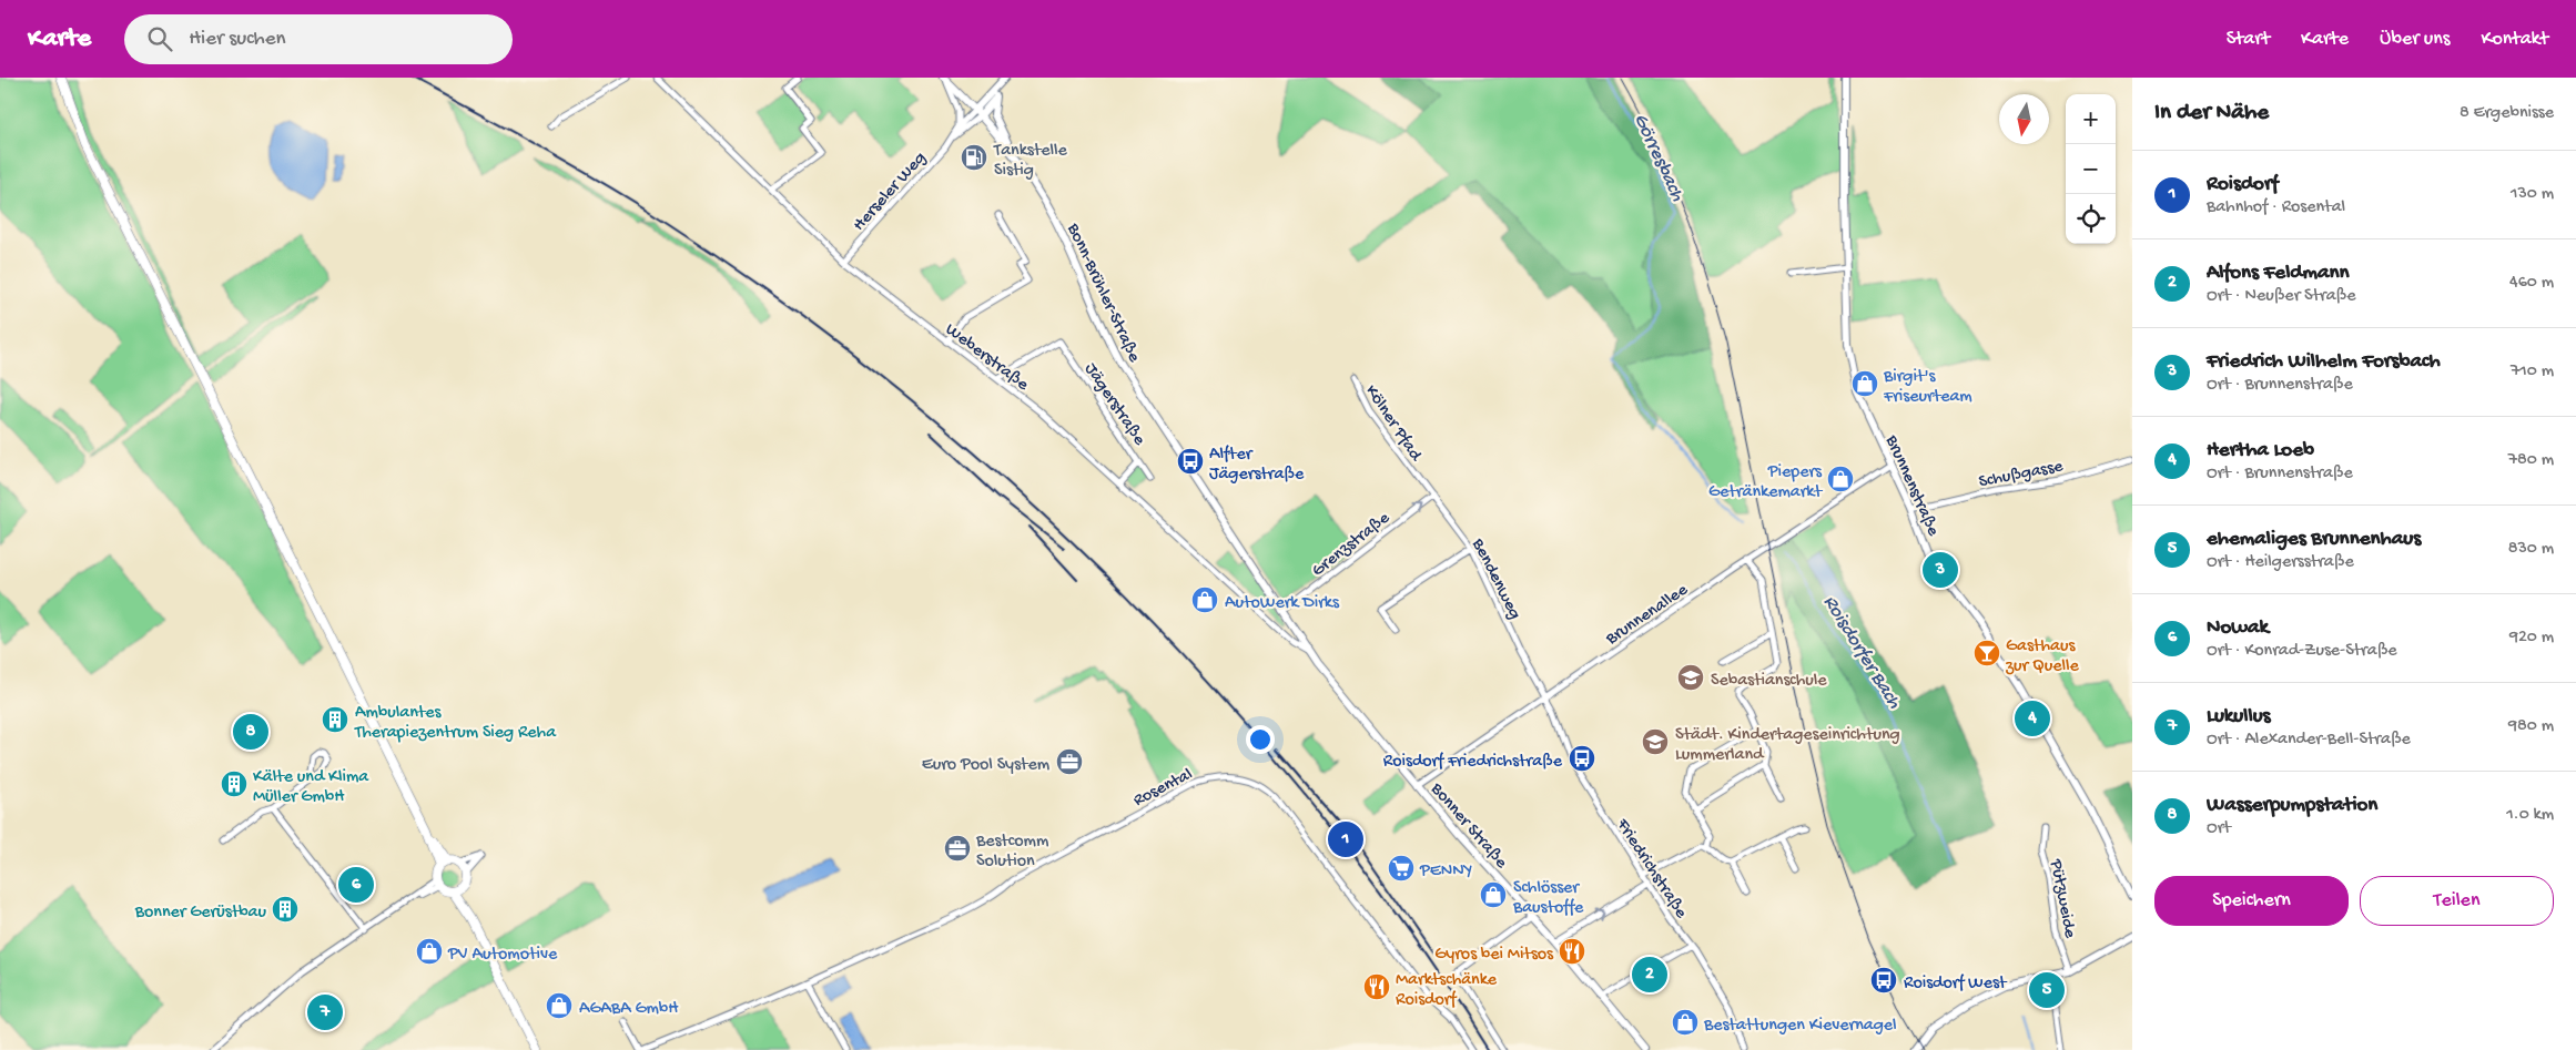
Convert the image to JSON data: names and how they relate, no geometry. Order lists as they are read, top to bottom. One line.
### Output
{"streets":{"street":["Herseler Weg","Bonn-Brühler-Straße","Weberstraße","Jägerstraße","Kölner Pfad","Schußgasse","Brunnenstraße","Grenzstraße","Bendenweg","Brunnenallee","Rosental","Bonner Straße","Friedrichstraße","Pützweide"]},"crossings":[["Herseler Weg","Bonn-Brühler-Straße"],["Herseler Weg","Weberstraße"],["Bonn-Brühler-Straße","Grenzstraße"],["Bonn-Brühler-Straße","Bonner Straße"],["Weberstraße","Jägerstraße"],["Weberstraße","Bonner Straße"],["Kölner Pfad","Bendenweg"],["Schußgasse","Brunnenstraße"],["Brunnenstraße","Brunnenallee"],["Grenzstraße","Bendenweg"],["Grenzstraße","Bonner Straße"],["Bendenweg","Brunnenallee"],["Bendenweg","Friedrichstraße"],["Brunnenallee","Bonner Straße"],["Brunnenallee","Friedrichstraße"]],"one_way":["Grenzstraße"],"water":["Görresbach","Roisdorfer Bach"],"places":{"fuel station":["Tankstelle Sistig"],"shop":["Birgit's Friseurteam","Piepers Getränkemarkt","AutoWerk Dirks","Schlösser Baustoffe","PV Automotive","AGABA GmbH","Bestattungen Kievernagel"],"bus stop":["Alfter Jägerstraße","Roisdorf Friedrichstraße","Roisdorf West"],"bar":["Gasthaus zur Quelle"],"school or university":["Sebastianschule","Städt. Kindertageseinrichtung Lummerland"],"building":["Ambulantes Therapiezentrum Sieg Reha","Kälte und Klima Müller GmbH","Bonner Gerüstbau"],"office":["Euro Pool System","Bestcomm Solution"],"supermarket":["PENNY"],"restaurant":["Gyros bei Mitsos","Marktschänke Roisdorf"]},"north":"bottom","page":{"header":"Karte","search":"Hier suchen","nav":["Start","Karte","Über uns","Kontakt"],"heading":["In der Nähe","8 Ergebnisse"],"map_buttons":["+","−"],"list":[{"mark":"1","name":"Roisdorf","note":"Bahnhof · Rosental","value":"130 m"},{"mark":"2","name":"Alfons Feldmann","note":"Ort · Neußer Straße","value":"460 m"},{"mark":"3","name":"Friedrich Wilhelm Forsbach","note":"Ort · Brunnenstraße","value":"710 m"},{"mark":"4","name":"Hertha Loeb","note":"Ort · Brunnenstraße","value":"780 m"},{"mark":"5","name":"ehemaliges Brunnenhaus","note":"Ort · Heilgersstraße","value":"830 m"},{"mark":"6","name":"Nowak","note":"Ort · Konrad-Zuse-Straße","value":"920 m"},{"mark":"7","name":"Lukullus","note":"Ort · Alexander-Bell-Straße","value":"980 m"},{"mark":"8","name":"Wasserpumpstation","note":"Ort","value":"1.0 km"}],"pins":["3","4","8","1","6","2","5","7"],"buttons":["Speichern","Teilen"]}}
